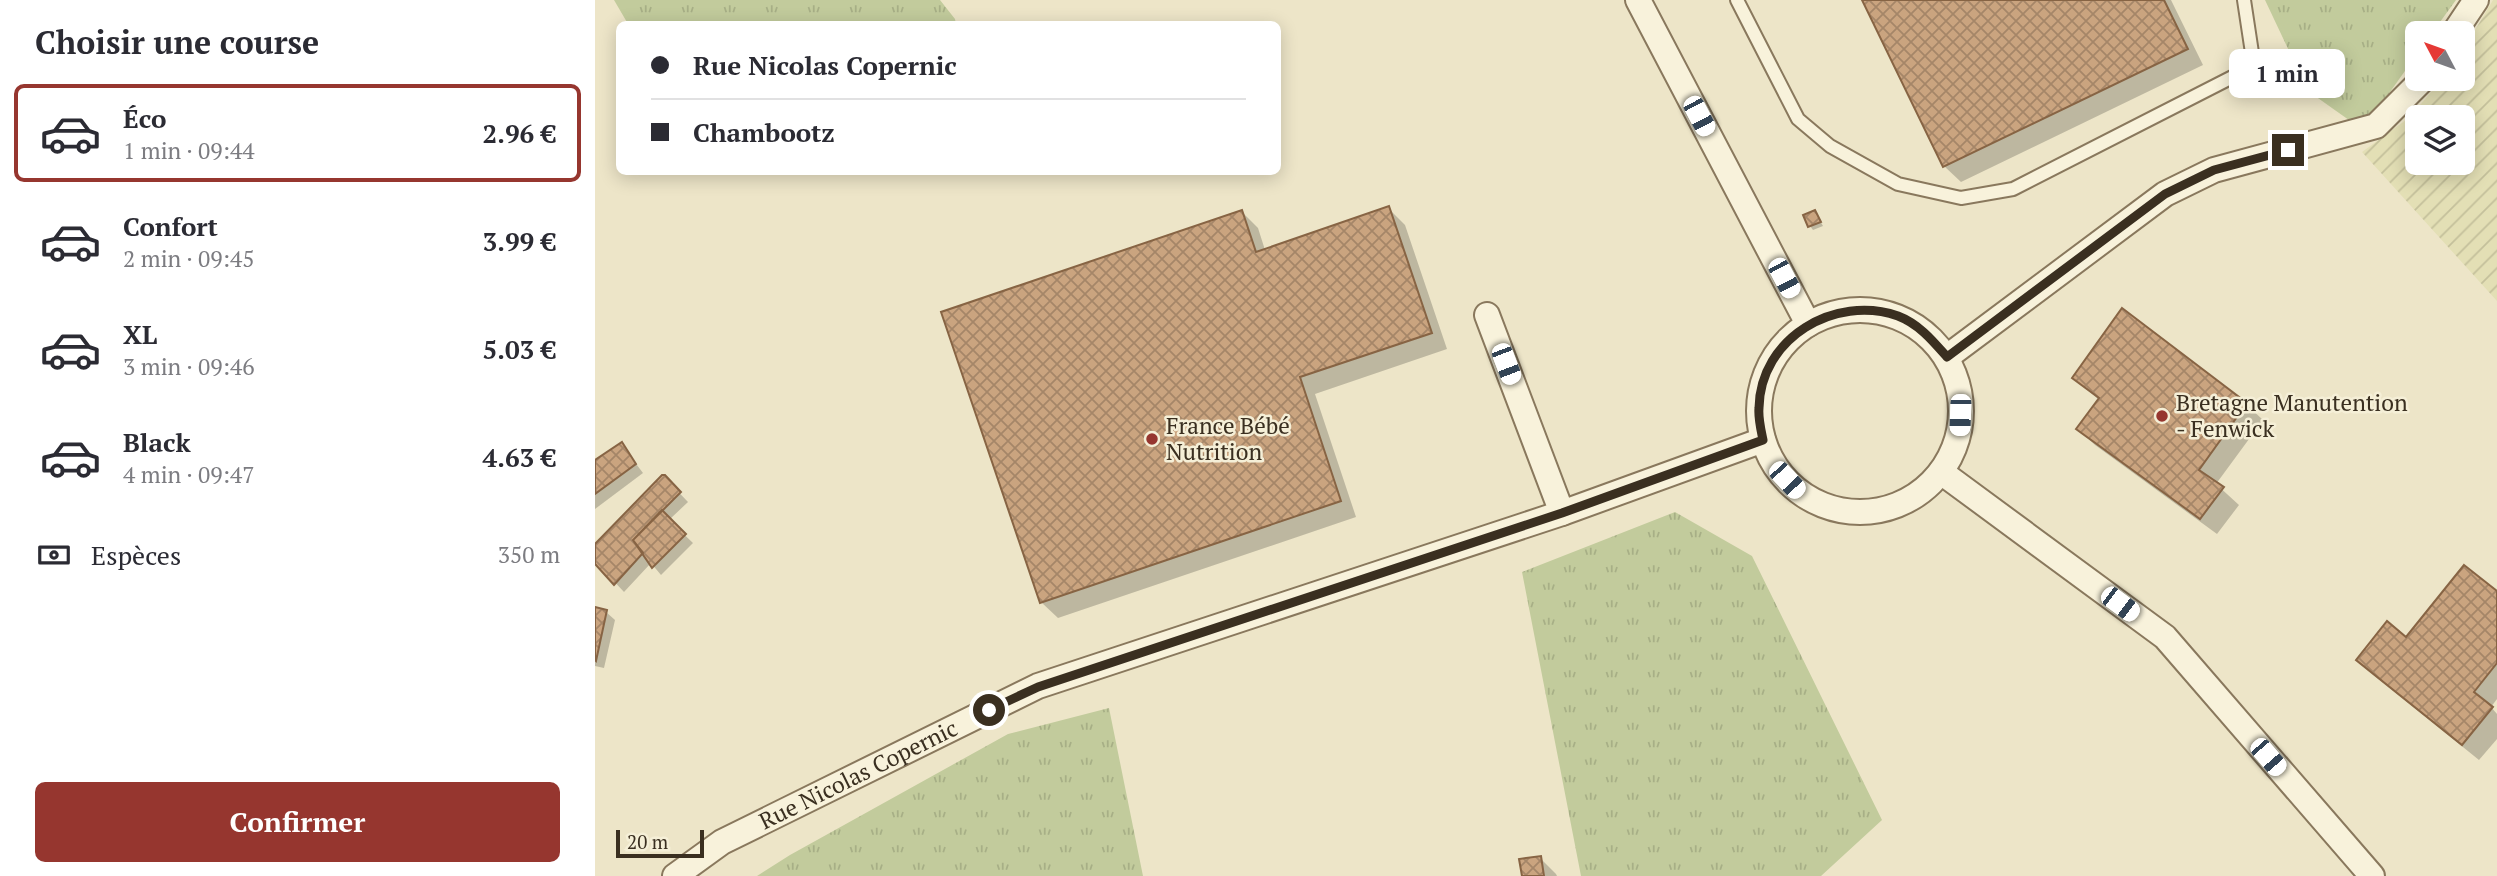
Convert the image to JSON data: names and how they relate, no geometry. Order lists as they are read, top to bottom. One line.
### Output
{"streets":{"street":["Rue Nicolas Copernic"]},"places":["Bretagne Manutention - Fenwick","France Bébé Nutrition"],"scale_bar":"20 m","north":"top left","page":{"heading":"Choisir une course","banner":["Rue Nicolas Copernic","Chambootz"],"bubble":"1 min","list":[{"name":"Éco","note":"1 min · 09:44","value":"2.96 €"},{"name":"Confort","note":"2 min · 09:45","value":"3.99 €"},{"name":"XL","note":"3 min · 09:46","value":"5.03 €"},{"name":"Black","note":"4 min · 09:47","value":"4.63 €"}],"pay":["Espèces","350 m"],"buttons":"Confirmer","scale":"20 m"}}
